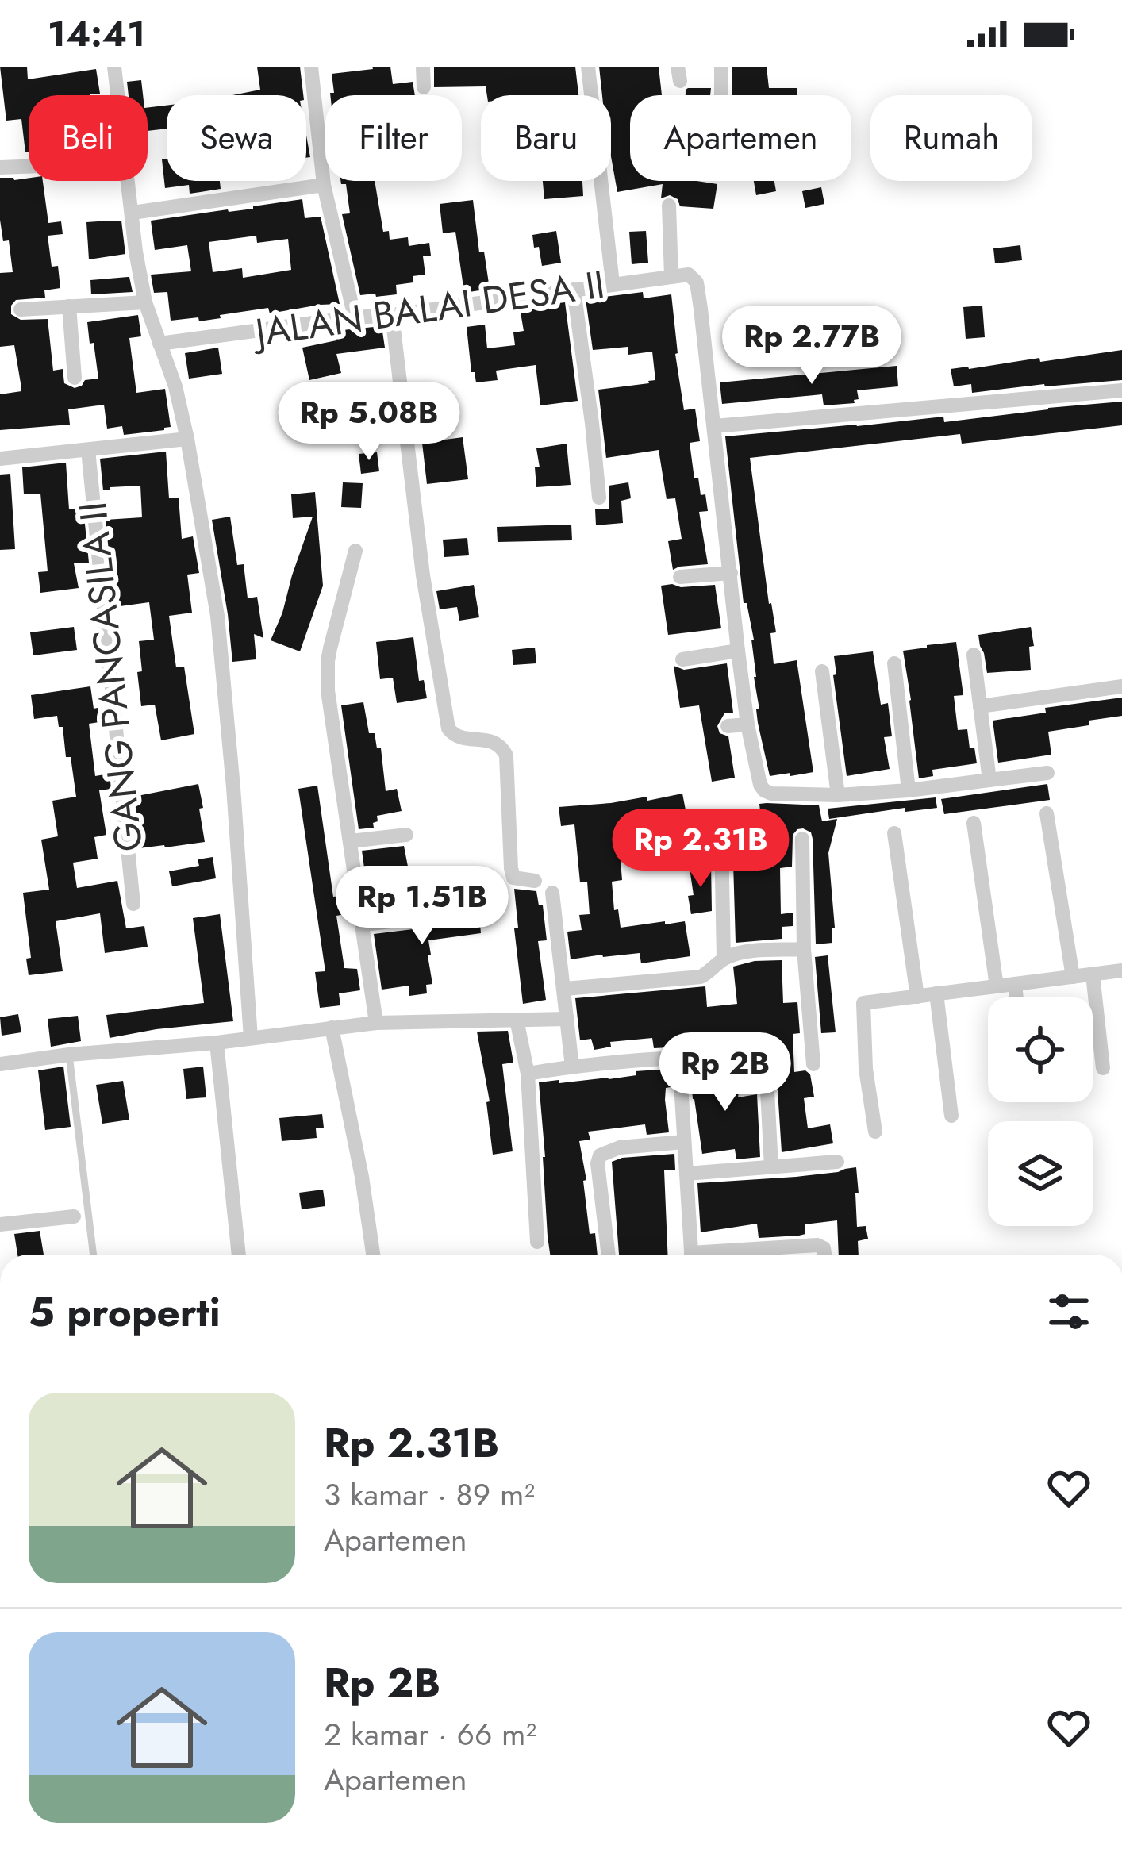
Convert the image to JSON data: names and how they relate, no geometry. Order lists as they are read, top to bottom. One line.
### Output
{"streets":{"street":["JALAN BALAI DESA II","GANG PANCASILA II"]},"page":{"status":"14:41","chip":["Beli","Sewa","Filter","Baru","Apartemen","Rumah"],"price":["Rp 2.77B","Rp 5.08B","Rp 2.31B","Rp 1.51B","Rp 2B"],"heading":"5 properti","list":[{"name":"Rp 2.31B","note":"3 kamar · 89 m² · Apartemen"},{"name":"Rp 2B","note":"2 kamar · 66 m² · Apartemen"}]}}
